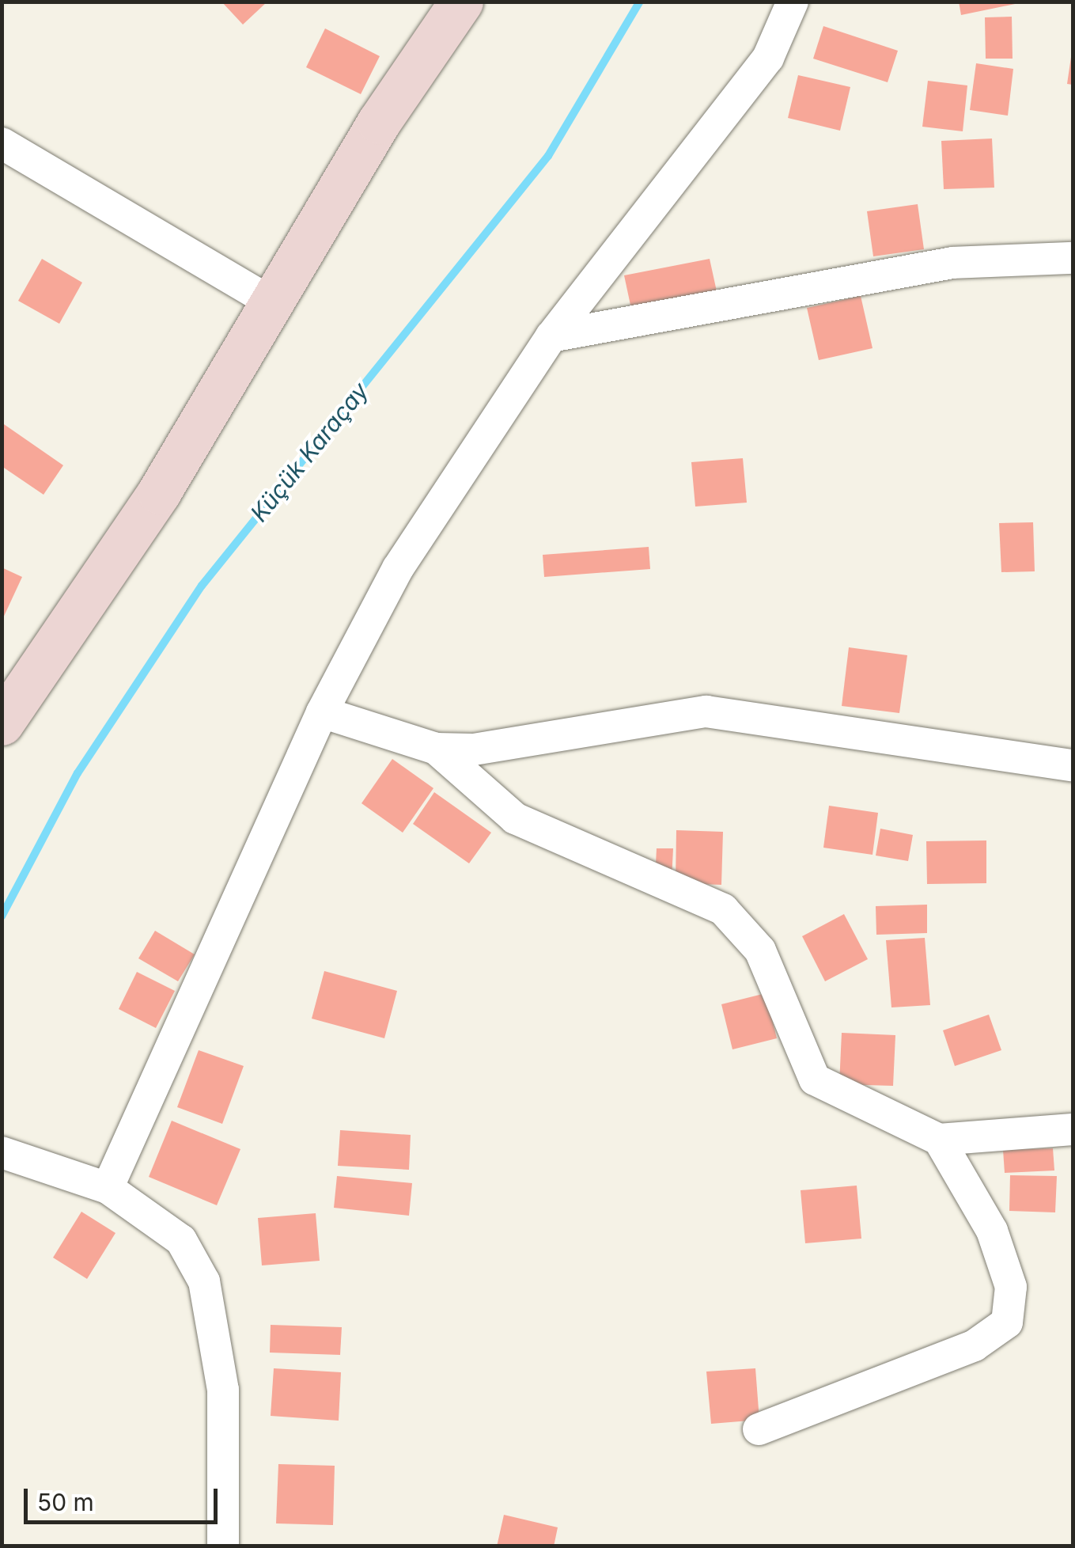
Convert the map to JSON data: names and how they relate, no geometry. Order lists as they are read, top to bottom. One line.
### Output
{"water":["Küçük Karaçay"],"scale_bar":"50 m"}
